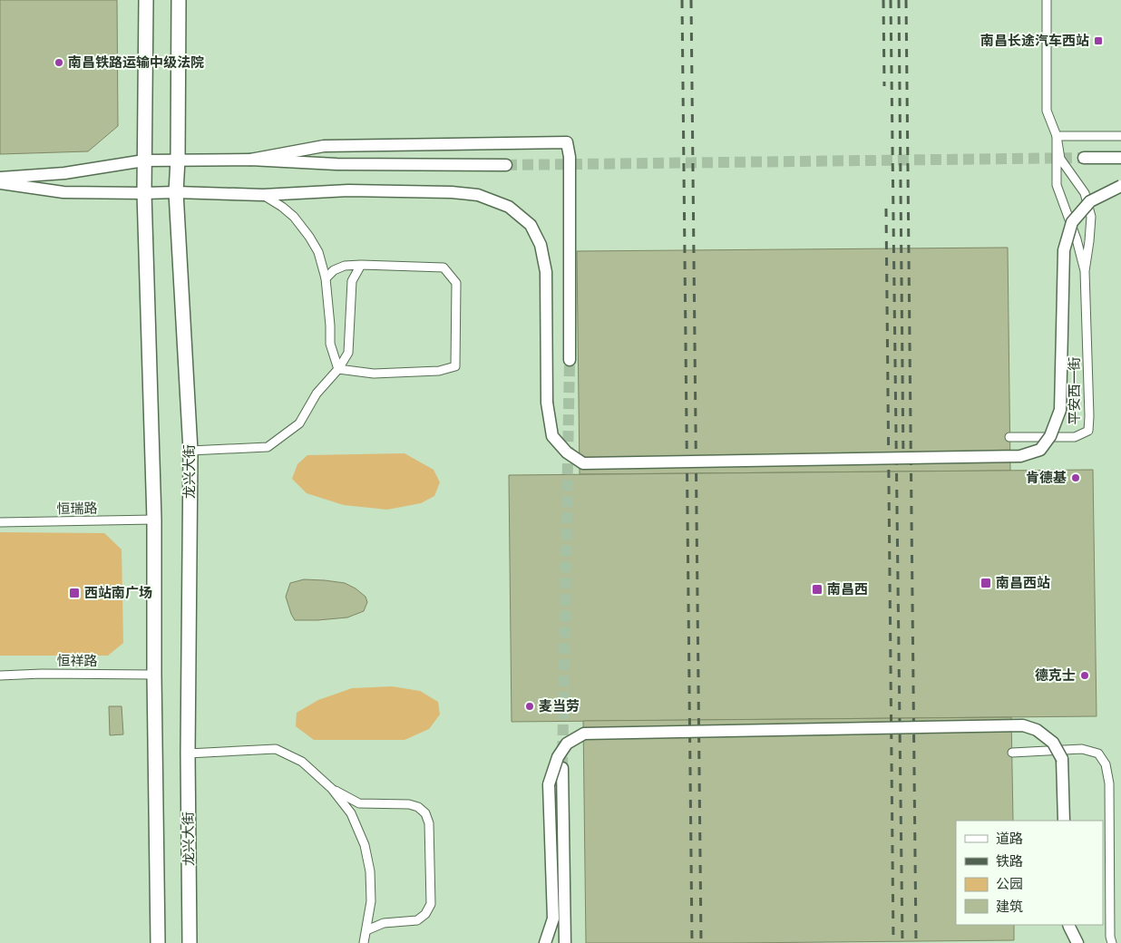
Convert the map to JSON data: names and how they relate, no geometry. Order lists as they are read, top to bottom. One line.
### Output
{"streets":{"main road":["龙兴大街"],"street":["平安西一街","恒瑞路","恒祥路"]},"places":{"transit":["南昌长途汽车西站","南昌西站","南昌西","西站南广场"],"other":["南昌铁路运输中级法院","肯德基","德克士","麦当劳"]},"legend":["道路","铁路","公园","建筑"]}
